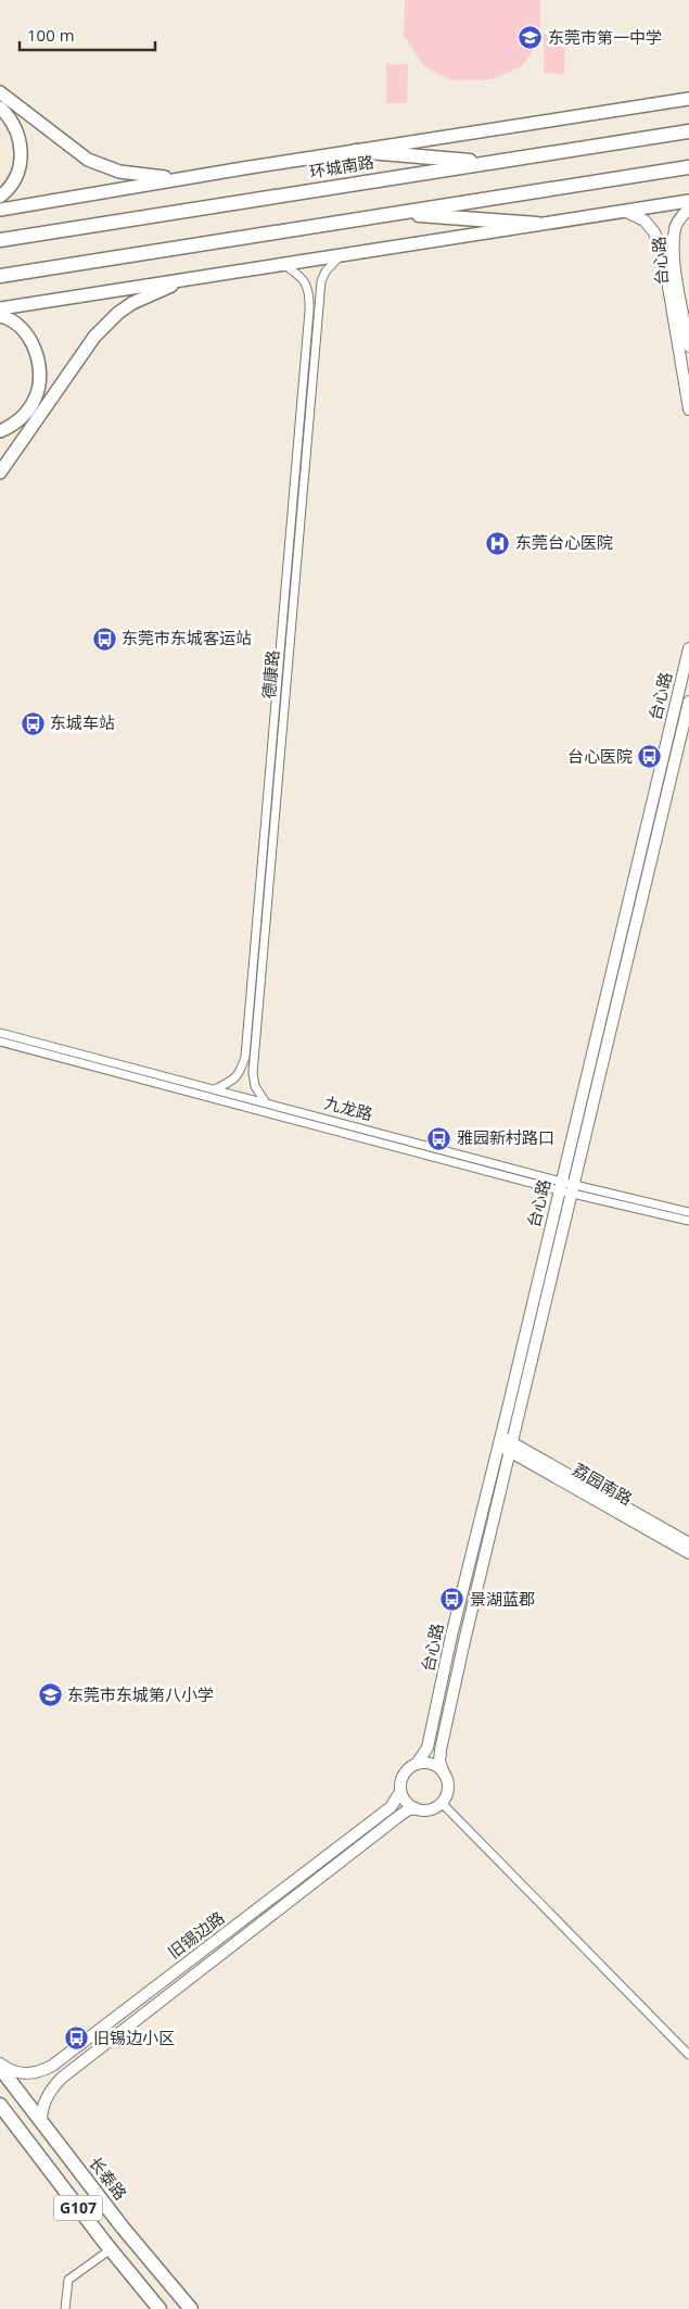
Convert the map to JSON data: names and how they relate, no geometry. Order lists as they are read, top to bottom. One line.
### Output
{"streets":{"highway":["环城南路","长泰路","G107"],"main road":["台心路","荔园南路","旧锡边路"],"street":["德康路","九龙路"]},"crossings":[["台心路","九龙路"],["台心路","荔园南路"],["台心路","旧锡边路"],["德康路","九龙路"],["旧锡边路","长泰路"]],"places":{"school or university":["东莞市第一中学","东莞市东城第八小学"],"hospital":["东莞台心医院"],"bus stop":["东莞市东城客运站","东城车站","台心医院","雅园新村路口","景湖蓝郡","旧锡边小区"]},"scale_bar":"100 m"}
